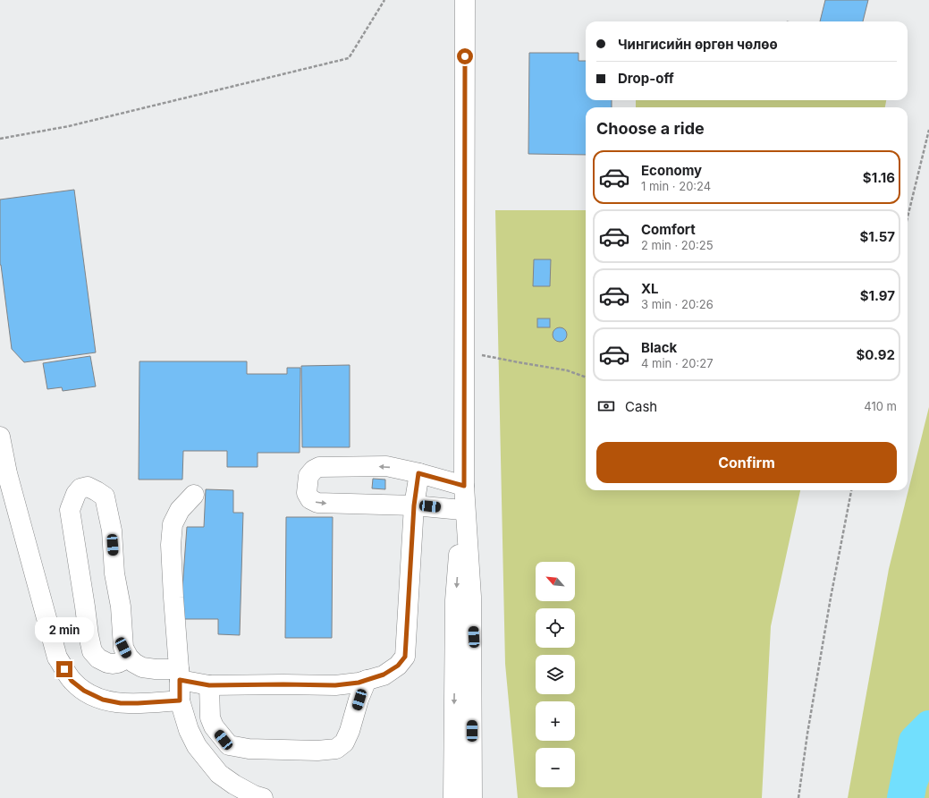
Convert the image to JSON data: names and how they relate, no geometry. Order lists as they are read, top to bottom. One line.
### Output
{"north":"top left","page":{"banner":["Чингисийн өргөн чөлөө","Drop-off"],"heading":"Choose a ride","list":[{"name":"Economy","note":"1 min · 20:24","value":"$1.16"},{"name":"Comfort","note":"2 min · 20:25","value":"$1.57"},{"name":"XL","note":"3 min · 20:26","value":"$1.97"},{"name":"Black","note":"4 min · 20:27","value":"$0.92"}],"pay":["Cash","410 m"],"buttons":"Confirm","map_buttons":["+","−"],"bubble":"2 min"}}
